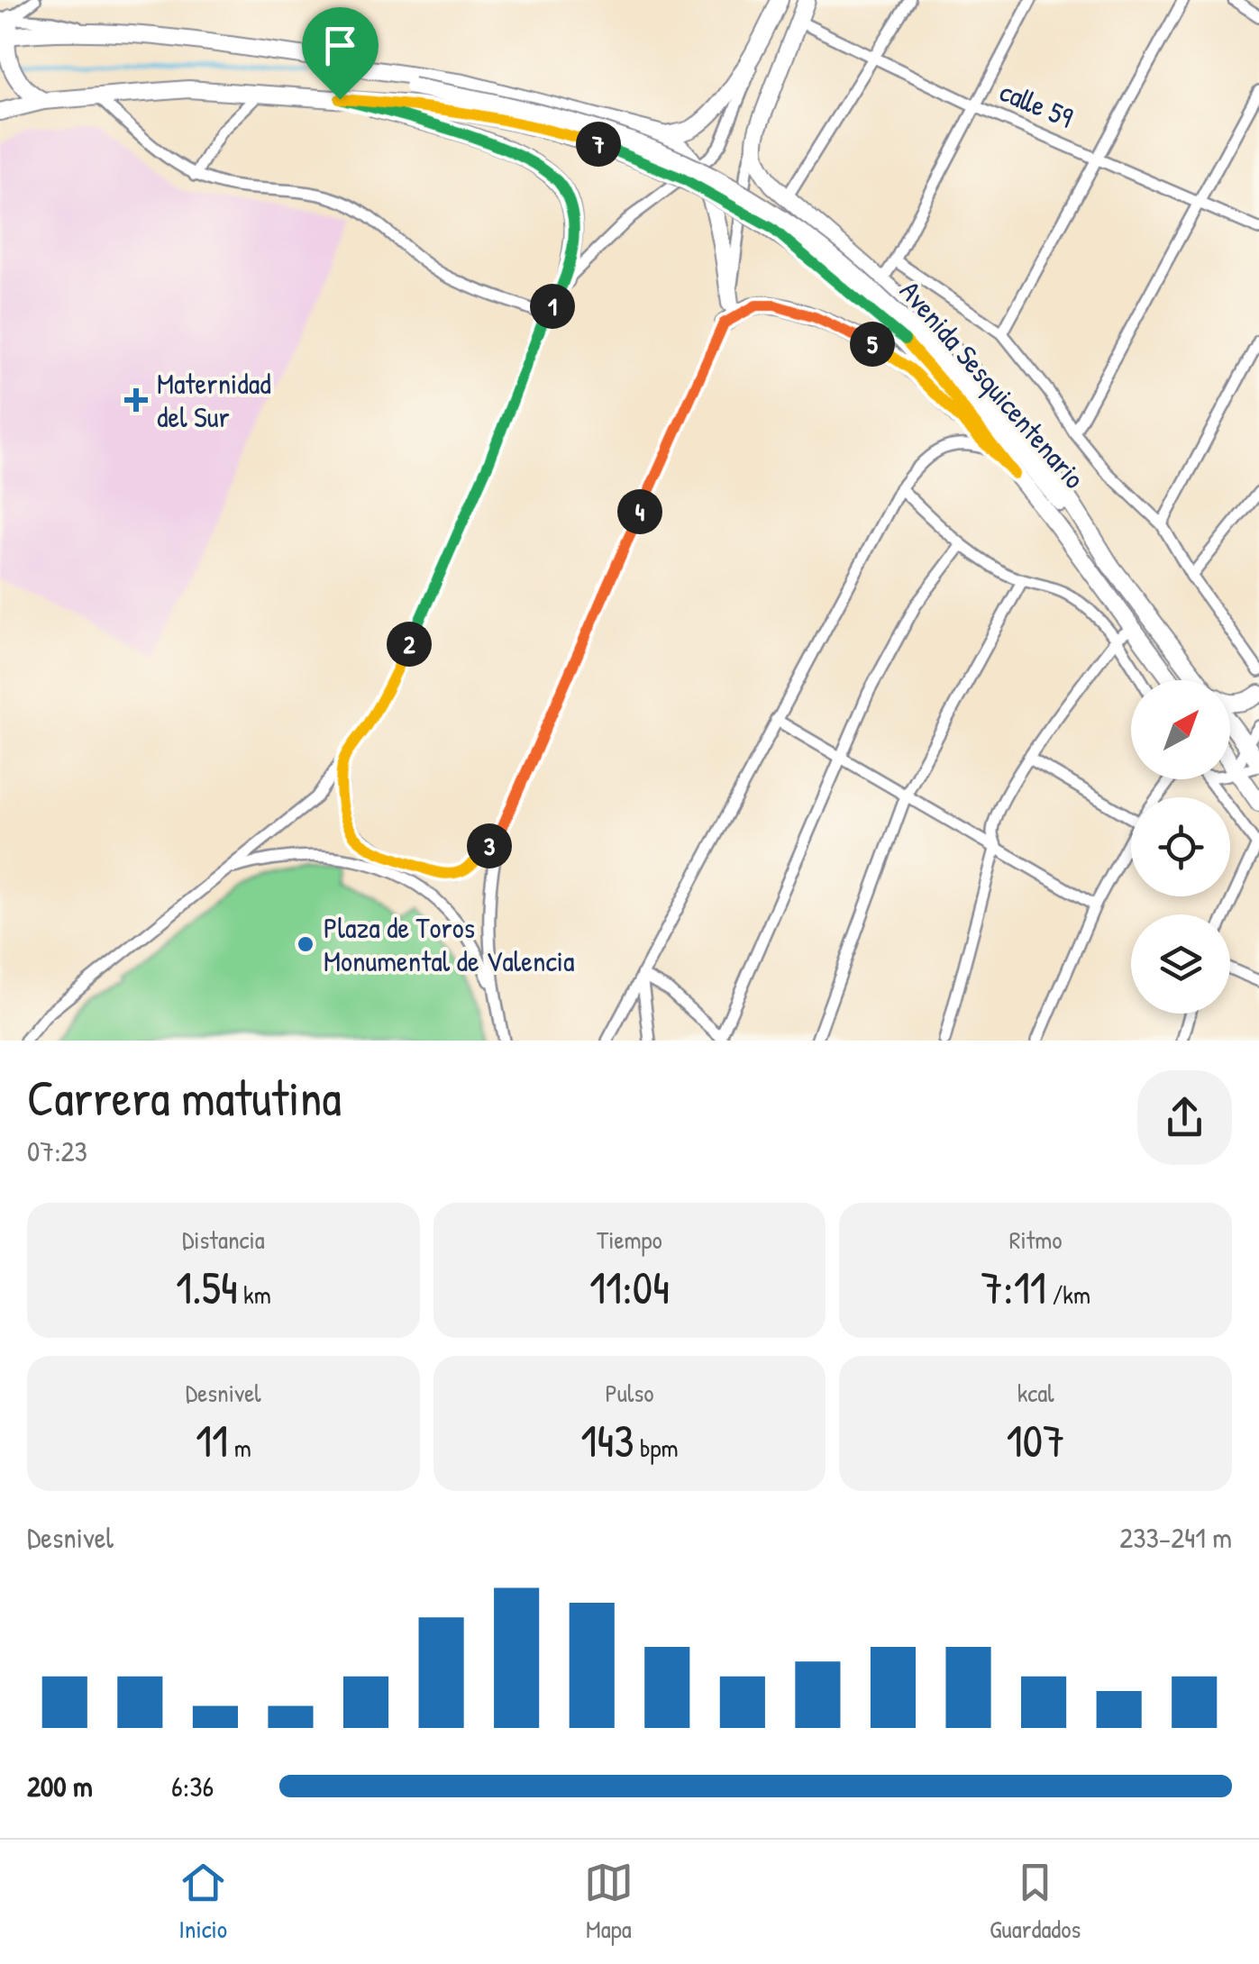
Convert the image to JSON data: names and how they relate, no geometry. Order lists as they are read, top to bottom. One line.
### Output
{"streets":{"main road":["Avenida Sesquicentenario"],"street":["calle 59"]},"places":{"health":["Maternidad del Sur"],"other":["Plaza de Toros Monumental de Valencia"]},"north":"top right","page":{"pins":["7","1","5","4","2","3"],"heading":["Carrera matutina","07:23"],"stats":[["Distancia","1.54 km"],["Tiempo","11:04"],["Ritmo","7:11 /km"],["Desnivel","11 m"],["Pulso","143 bpm"],["kcal","107"]],"chart":["Desnivel","233–241 m"],"list":[{"name":"200 m","note":"6:36"}],"tabs":["Inicio","Mapa","Guardados"]}}
